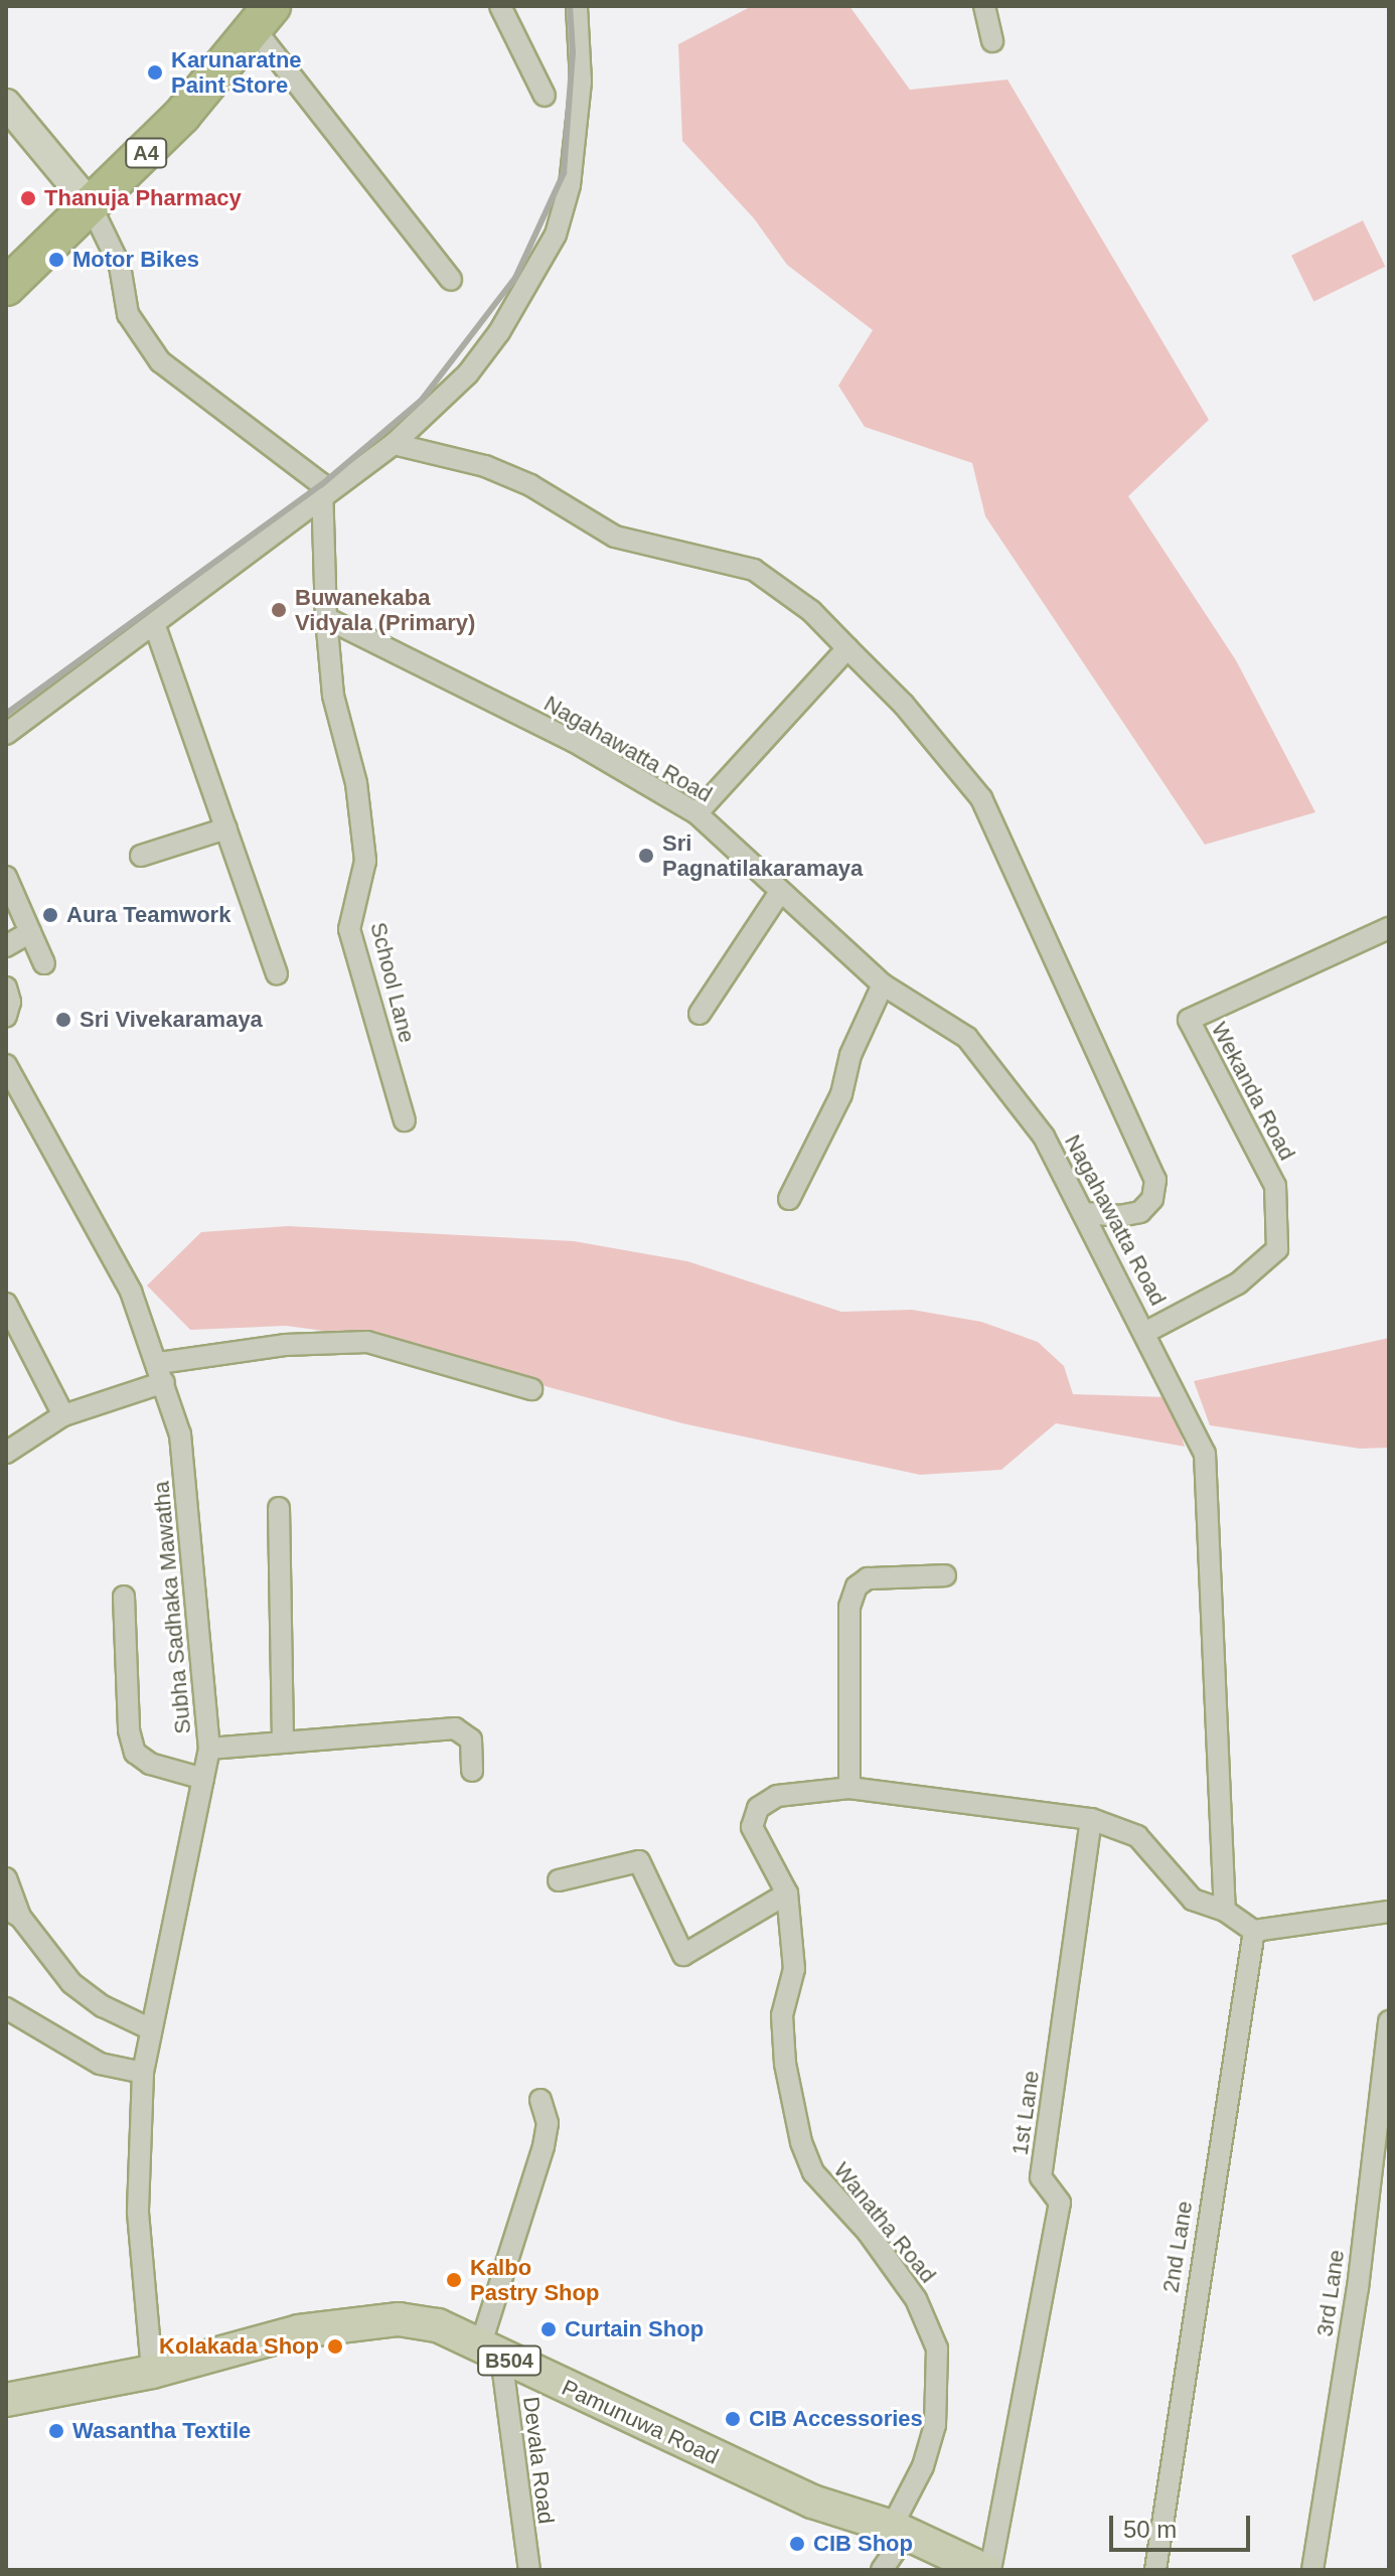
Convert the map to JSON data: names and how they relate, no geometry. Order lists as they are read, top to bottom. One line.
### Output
{"streets":{"highway":["A4"],"main road":["B504","Pamunuwa Road"],"street":["Nagahawatta Road","School Lane","Wekanda Road","Subha Sadhaka Mawatha","1st Lane","Wanatha Road","2nd Lane","3rd Lane","Devala Road"]},"crossings":[["Nagahawatta Road","School Lane"],["Nagahawatta Road","Wekanda Road"],["Subha Sadhaka Mawatha","Pamunuwa Road"],["1st Lane","Wanatha Road"],["1st Lane","Pamunuwa Road"],["Wanatha Road","Pamunuwa Road"],["Pamunuwa Road","Devala Road"]],"places":["Karunaratne Paint Store","Thanuja Pharmacy","Motor Bikes","Buwanekaba Vidyala (Primary)","Sri Pagnatilakaramaya","Aura Teamwork","Sri Vivekaramaya","Kalbo Pastry Shop","Curtain Shop","Kolakada Shop","CIB Accessories","Wasantha Textile","CIB Shop"],"scale_bar":"50 m"}
